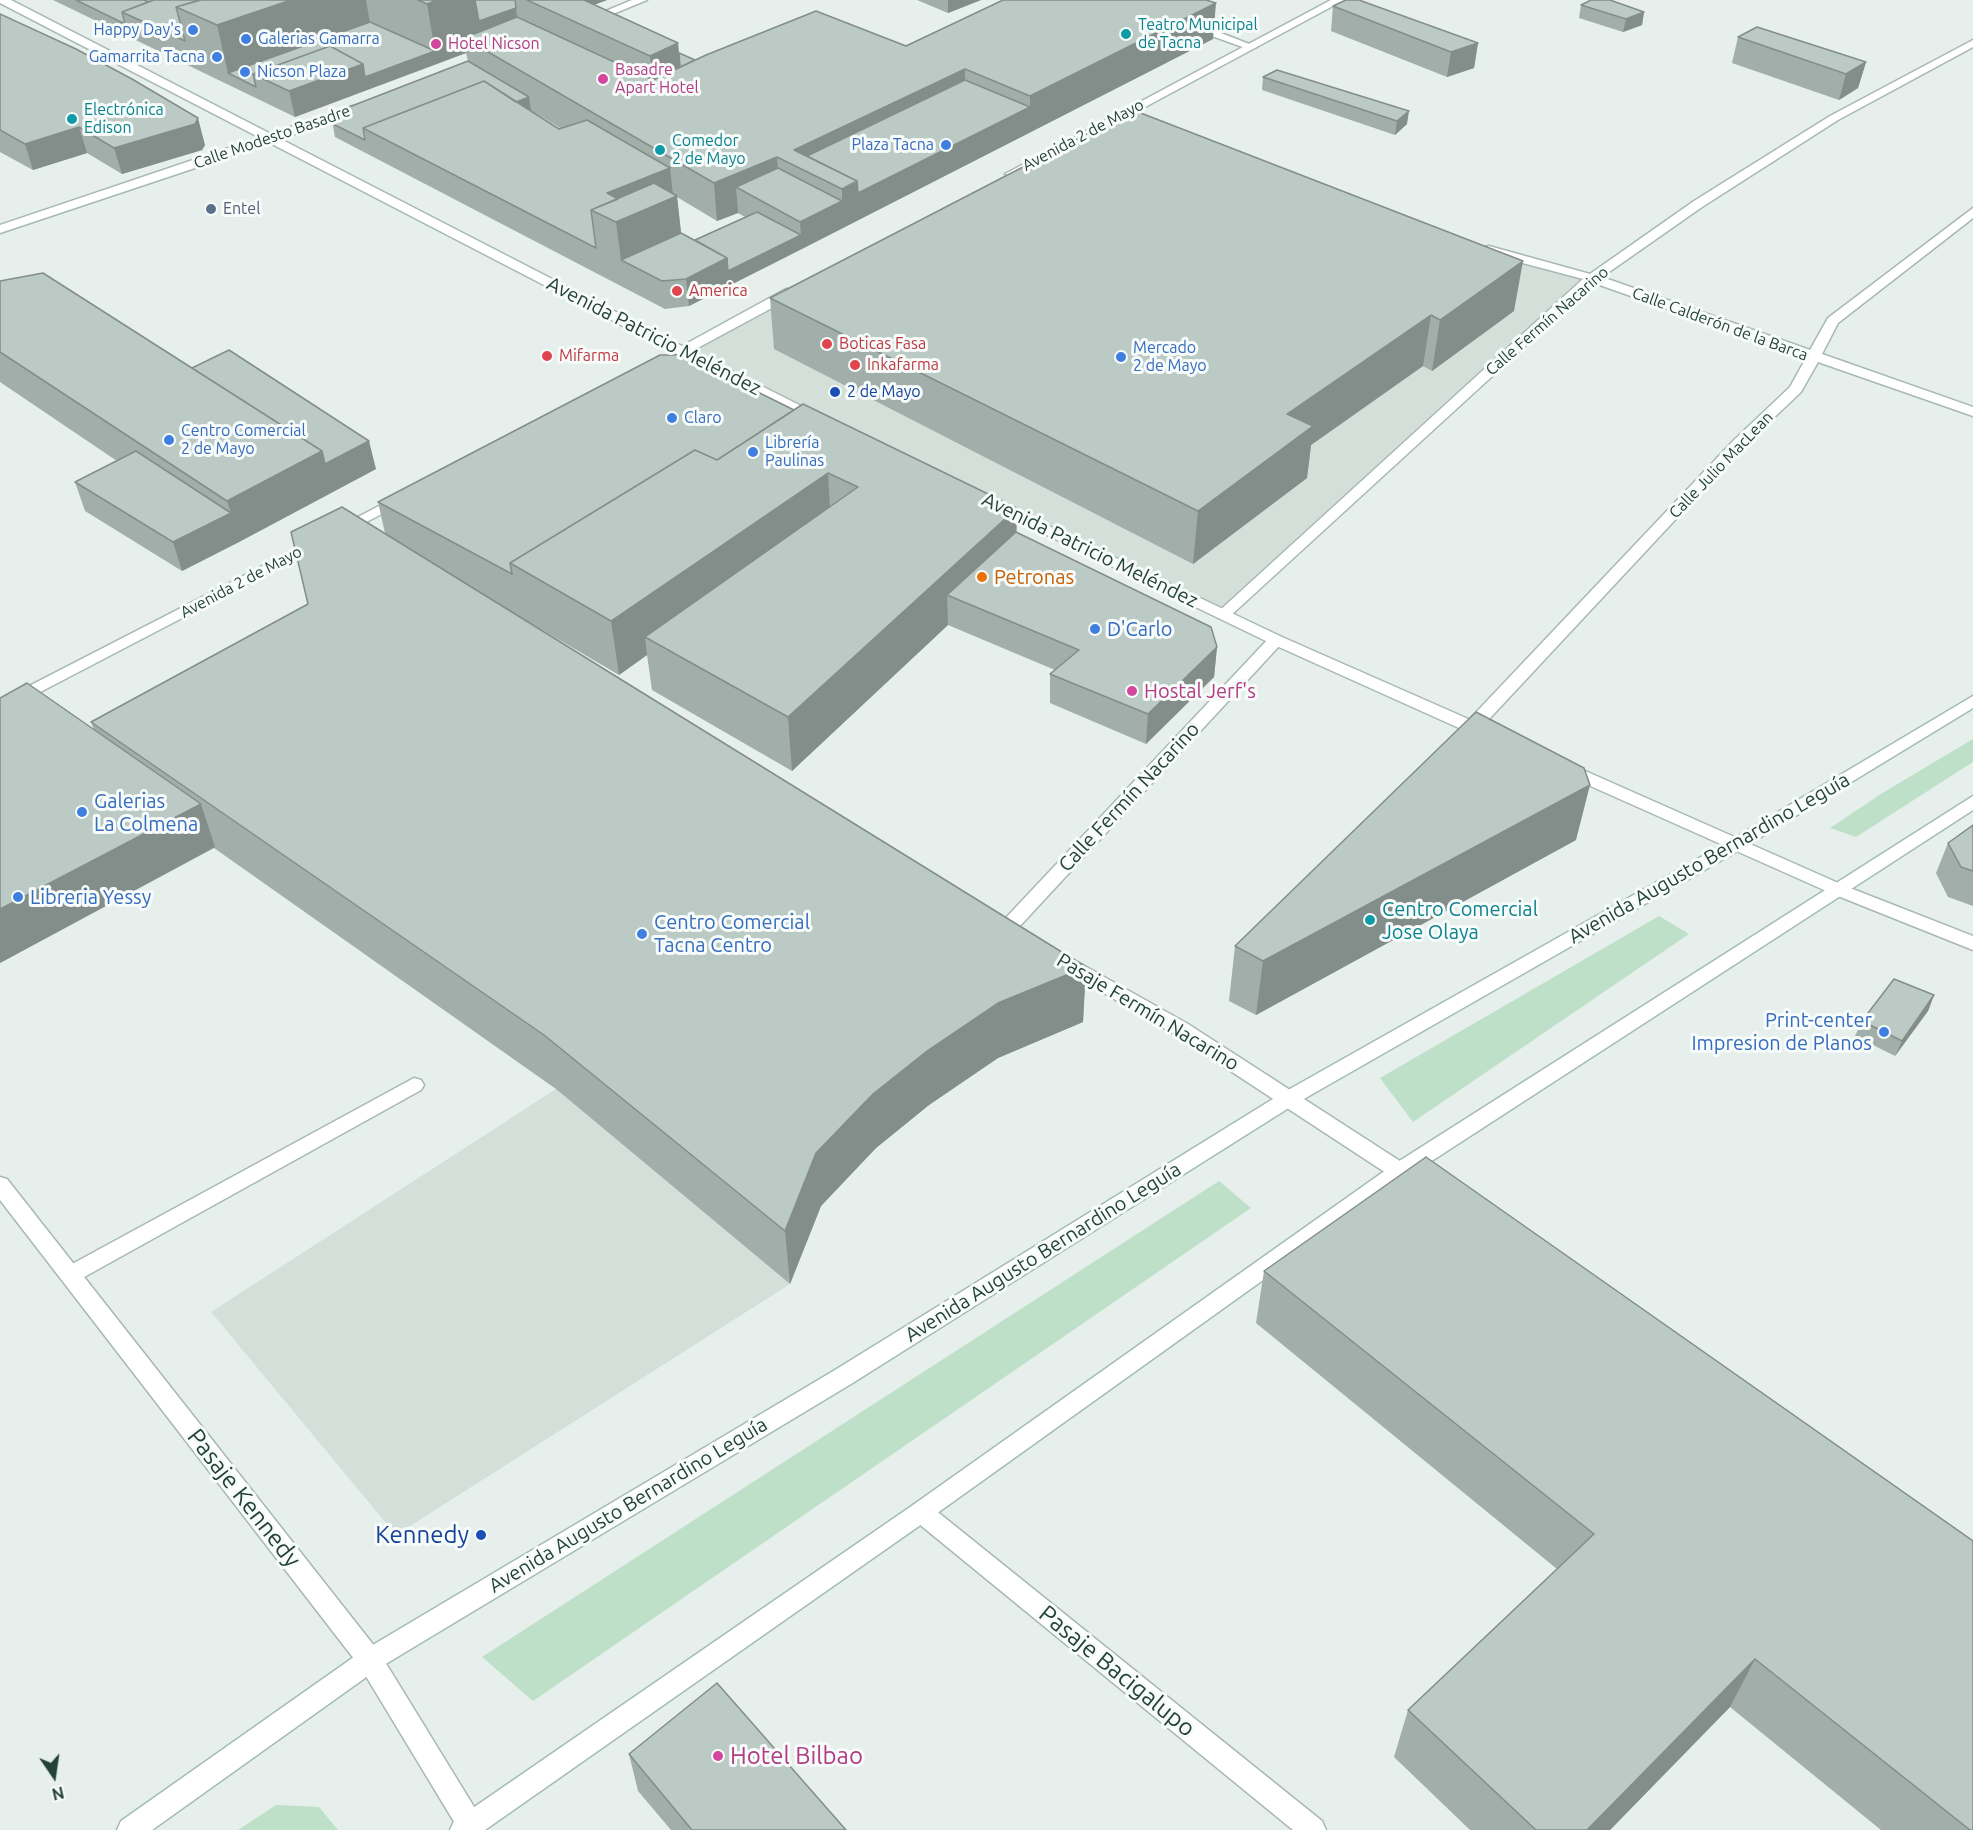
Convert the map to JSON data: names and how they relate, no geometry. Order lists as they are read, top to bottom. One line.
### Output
{"streets":{"street":["Avenida 2 de Mayo","Calle Modesto Basadre","Calle Fermín Nacarino","Calle Calderón de la Barca","Avenida Patricio Meléndez","Calle Julio MacLean","Avenida Augusto Bernardino Leguía","Pasaje Fermín Nacarino","Pasaje Kennedy","Pasaje Bacigalupo"]},"crossings":[["Calle Modesto Basadre","Avenida Patricio Meléndez"],["Calle Fermín Nacarino","Calle Calderón de la Barca"],["Calle Fermín Nacarino","Avenida Patricio Meléndez"],["Calle Fermín Nacarino","Pasaje Fermín Nacarino"],["Calle Calderón de la Barca","Calle Julio MacLean"],["Avenida Patricio Meléndez","Calle Julio MacLean"],["Avenida Augusto Bernardino Leguía","Pasaje Fermín Nacarino"],["Avenida Augusto Bernardino Leguía","Pasaje Kennedy"]],"places":["Happy Day's","Teatro Municipal de Tacna","Galerias Gamarra","Hotel Nicson","Gamarrita Tacna","Nicson Plaza","Basadre Apart Hotel","Electrónica Edison","Plaza Tacna","Comedor 2 de Mayo","Entel","America","Boticas Fasa","Mifarma","Mercado 2 de Mayo","Inkafarma","2 de Mayo","Claro","Centro Comercial 2 de Mayo","Librería Paulinas","Petronas","D'Carlo","Hostal Jerf's","Galerias La Colmena","Libreria Yessy","Centro Comercial Jose Olaya","Centro Comercial Tacna Centro","Print-center Impresion de Planos","Kennedy","Hotel Bilbao"],"north":"bottom"}
